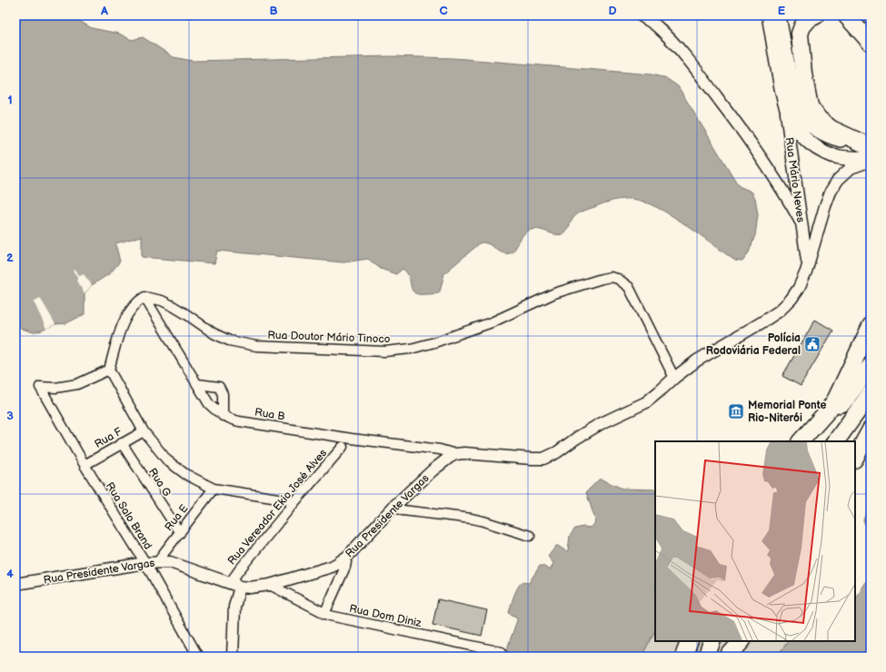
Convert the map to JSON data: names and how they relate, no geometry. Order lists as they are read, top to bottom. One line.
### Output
{"streets":{"street":["Rua Mário Neves","Rua Doutor Mário Tinoco","Rua B","Rua F","Rua G","Rua Vereador Ekio José Alves","Rua Salo Brand","Rua Presidente Vargas","Rua E","Rua Dom Diniz"]},"crossings":[["Rua Mário Neves","Rua Doutor Mário Tinoco"],["Rua Doutor Mário Tinoco","Rua B"],["Rua B","Rua Presidente Vargas"],["Rua F","Rua G"],["Rua F","Rua Salo Brand"],["Rua G","Rua E"],["Rua Vereador Ekio José Alves","Rua Presidente Vargas"],["Rua Salo Brand","Rua Presidente Vargas"],["Rua Presidente Vargas","Rua E"],["Rua Presidente Vargas","Rua Dom Diniz"]],"places":{"public building":["Polícia Rodoviária Federal"],"museum":["Memorial Ponte Rio-Niterói"]},"grid":{"columns":["A","B","C","D","E"],"rows":["1","2","3","4"]}}
